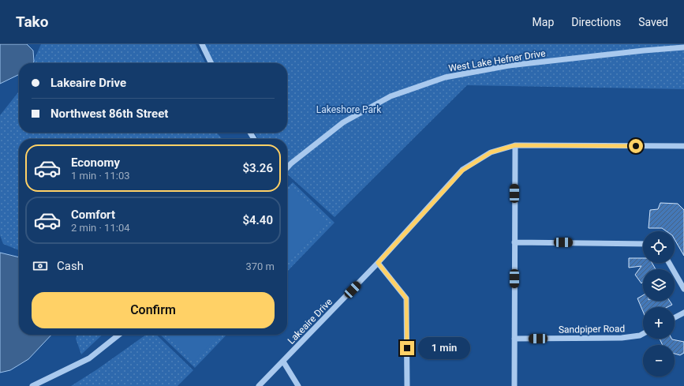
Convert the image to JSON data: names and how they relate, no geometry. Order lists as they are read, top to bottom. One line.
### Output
{"streets":{"street":["West Lake Hefner Drive","Lakeaire Drive","Sandpiper Road"]},"parks":["Lakeshore Park"],"page":{"header":"Tako","nav":["Map","Directions","Saved"],"banner":["Lakeaire Drive","Northwest 86th Street"],"list":[{"name":"Economy","note":"1 min · 11:03","value":"$3.26"},{"name":"Comfort","note":"2 min · 11:04","value":"$4.40"}],"map_buttons":["+","−"],"pay":["Cash","370 m"],"buttons":"Confirm","bubble":"1 min"}}
